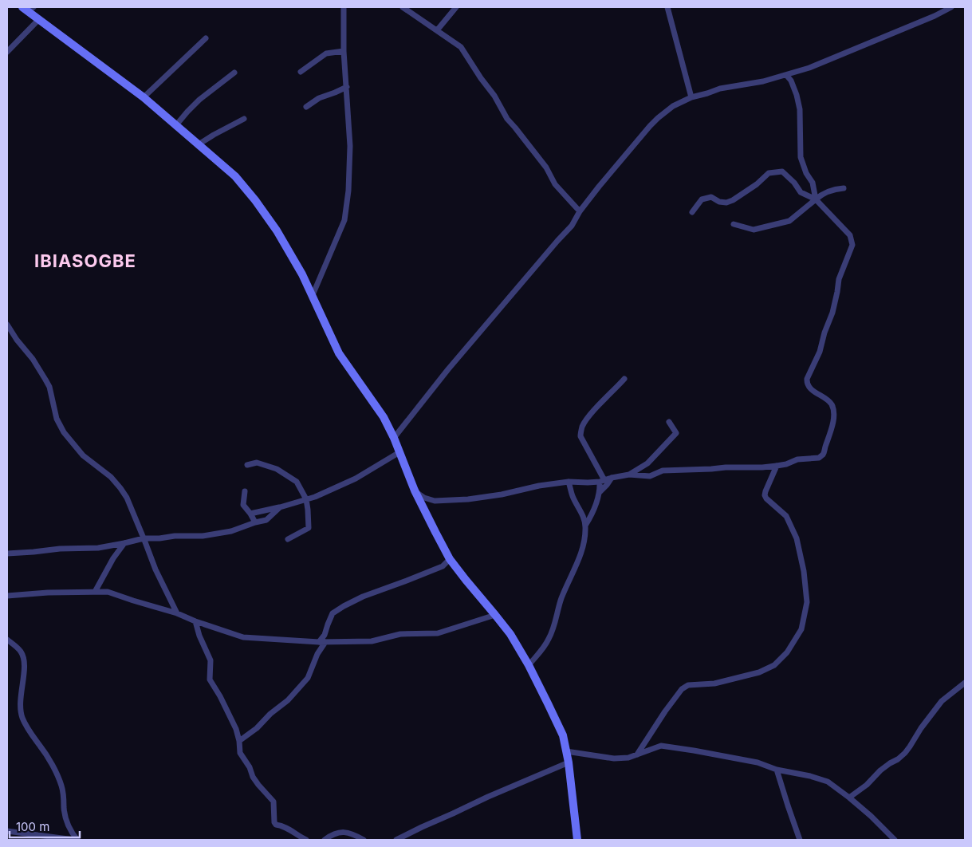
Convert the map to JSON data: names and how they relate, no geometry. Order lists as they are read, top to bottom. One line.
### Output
{"districts":["IBIASOGBE"],"scale_bar":"100 m"}
